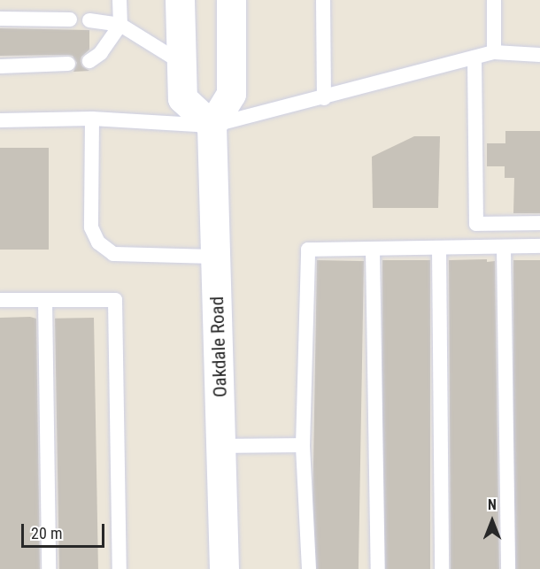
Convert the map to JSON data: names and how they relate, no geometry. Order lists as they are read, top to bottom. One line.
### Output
{"streets":{"main road":["Oakdale Road"]},"scale_bar":"20 m","north":"top"}
